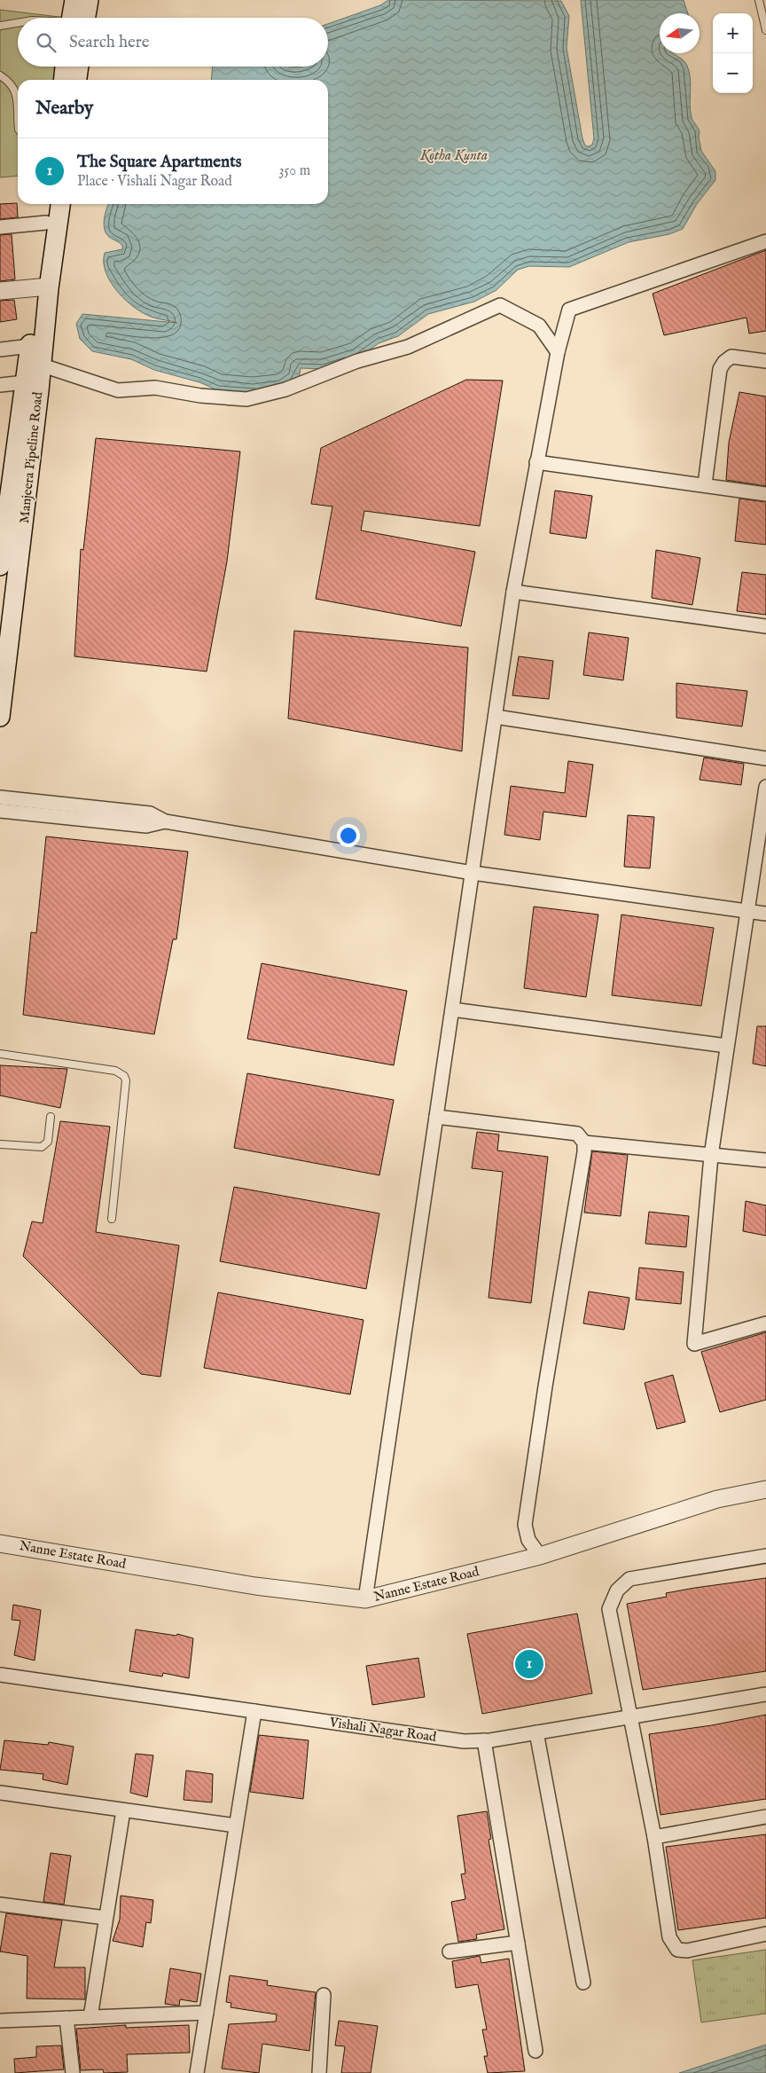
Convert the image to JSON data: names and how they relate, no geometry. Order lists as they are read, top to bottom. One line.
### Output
{"streets":{"main road":["Manjeera Pipeline Road"],"street":["Nanne Estate Road","Vishali Nagar Road"]},"water":["Kotha Kunta"],"north":"left","page":{"map_buttons":["+","−"],"search":"Search here","heading":"Nearby","list":[{"mark":"1","name":"The Square Apartments","note":"Place · Vishali Nagar Road","value":"350 m"}],"pins":"1"}}
